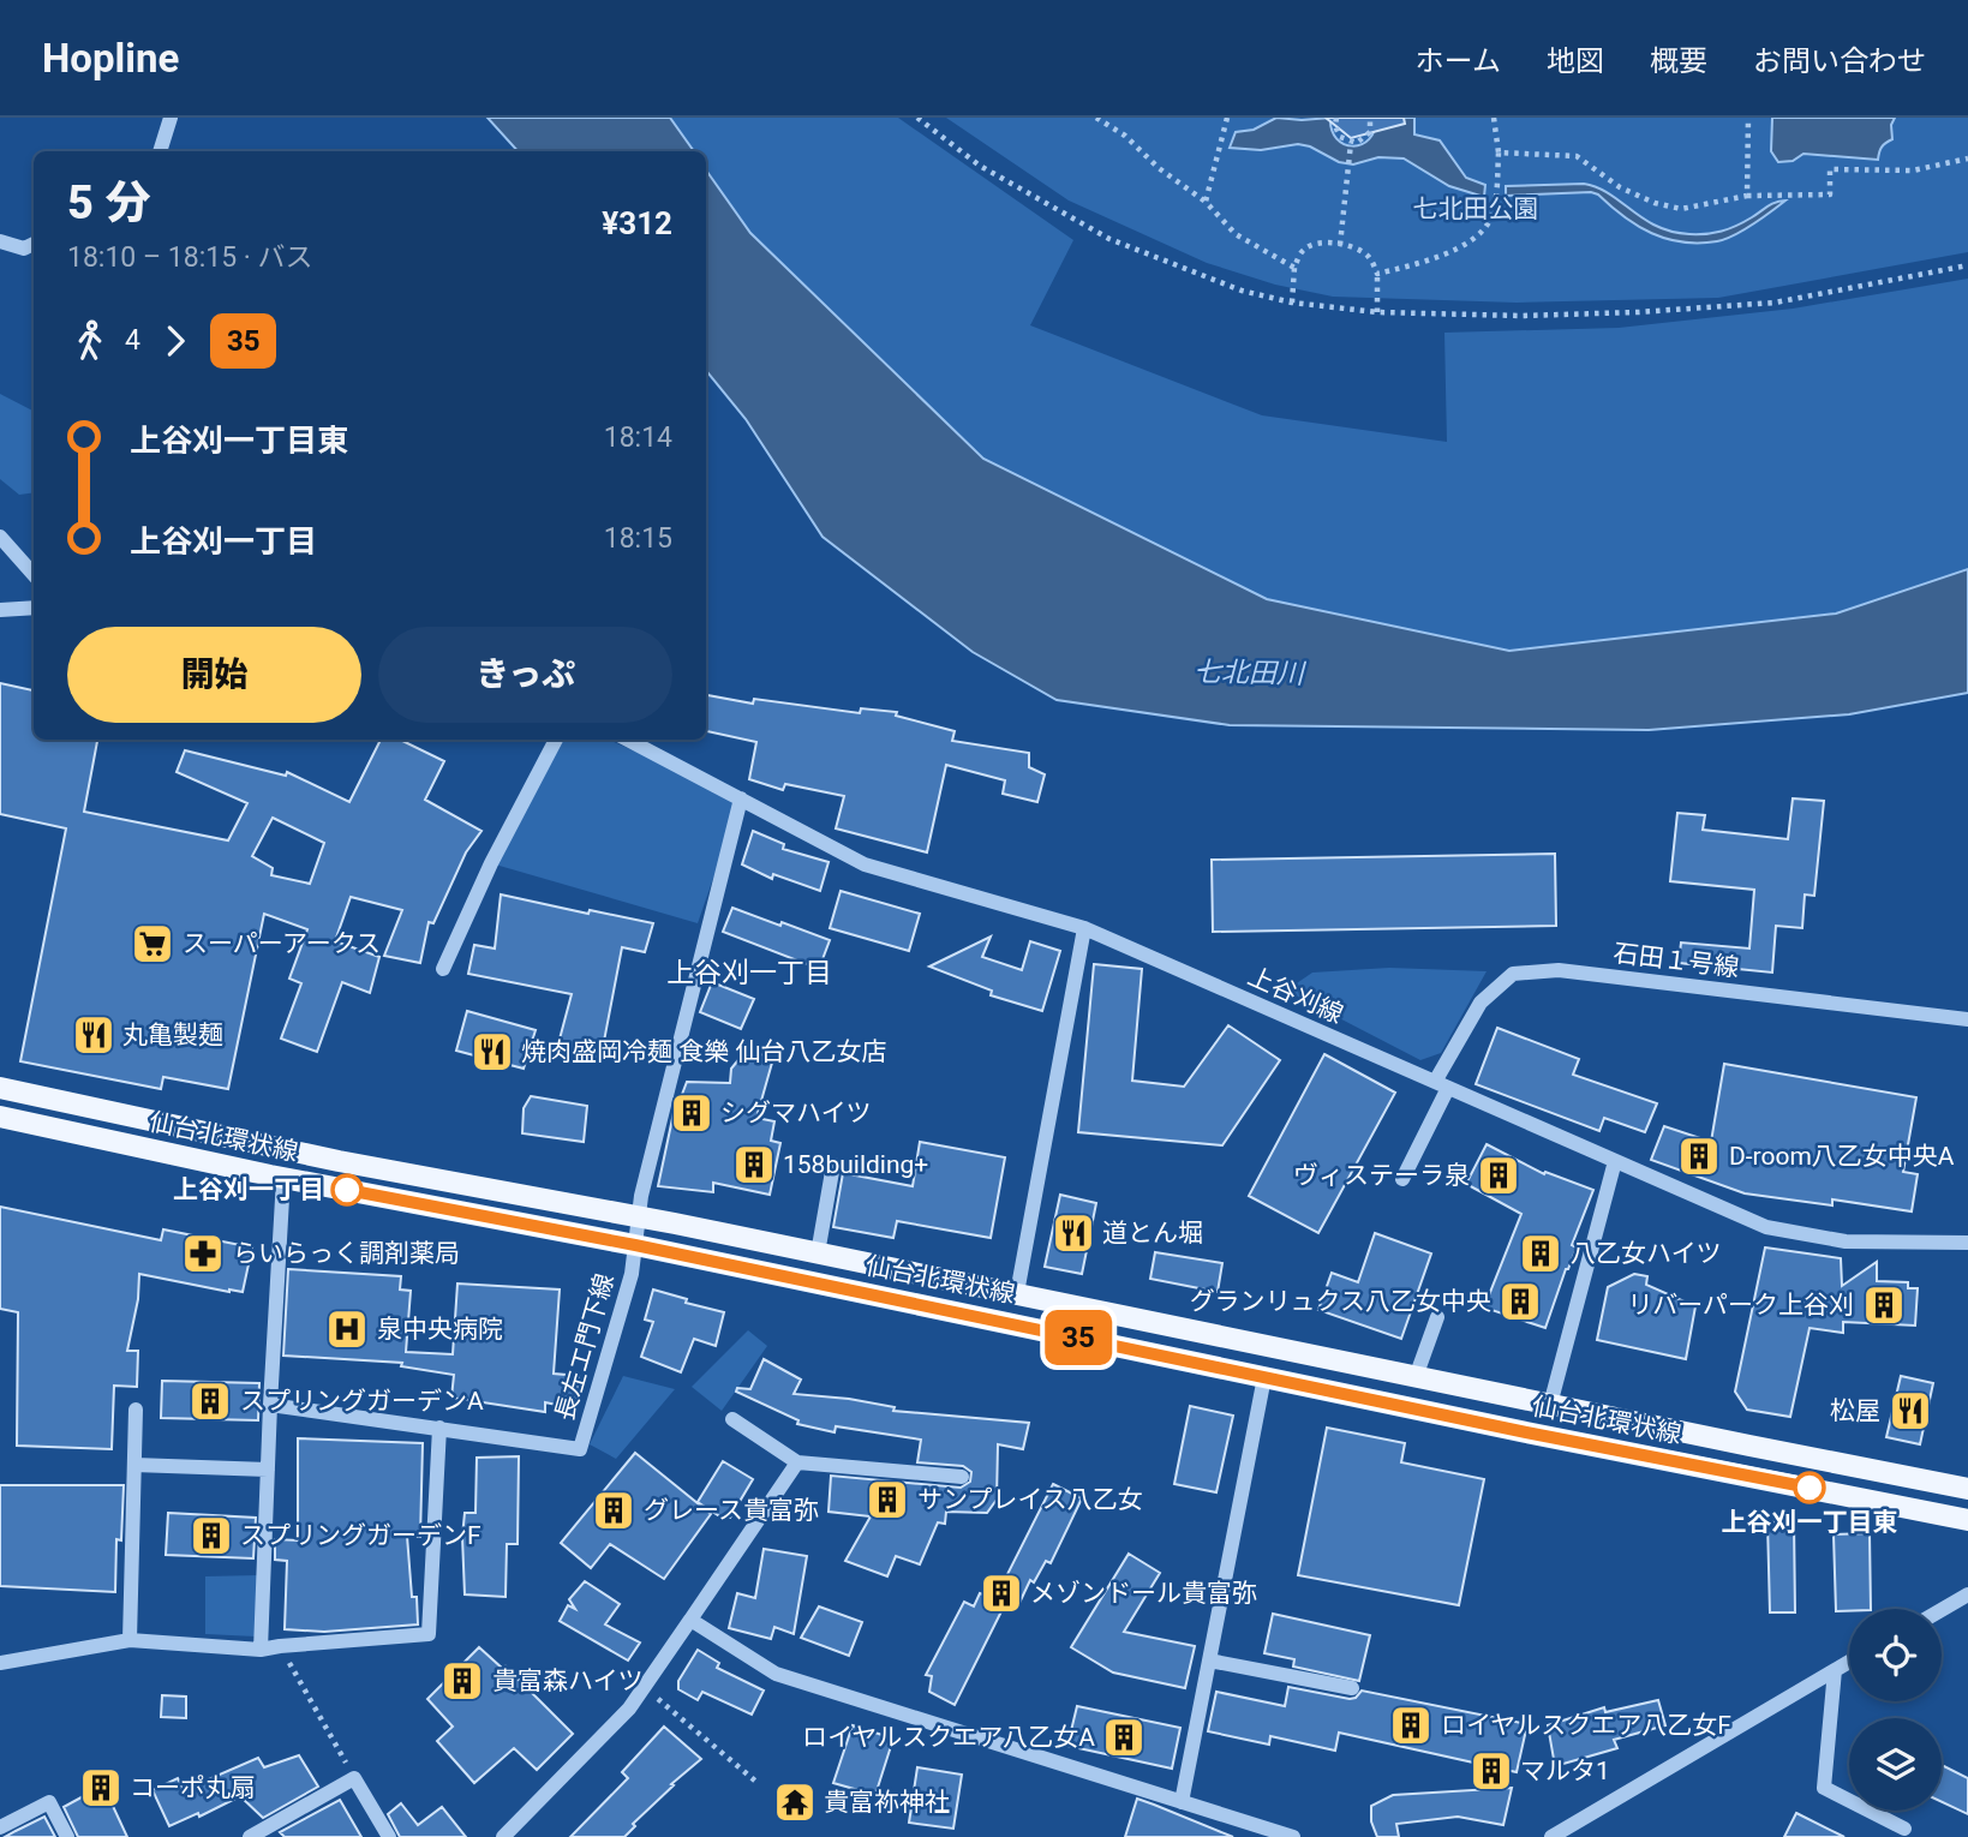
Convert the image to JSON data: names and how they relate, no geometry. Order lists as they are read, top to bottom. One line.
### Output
{"streets":{"main road":["仙台北環状線"],"street":["石田１号線","上谷刈線","長左エ門下線"]},"crossings":[["石田１号線","上谷刈線"],["上谷刈線","長左エ門下線"],["仙台北環状線","長左エ門下線"]],"districts":["上谷刈一丁目"],"water":["七北田川"],"parks":["七北田公園"],"places":{"supermarket":["スーパーアークス"],"restaurant":["丸亀製麺","焼肉盛岡冷麺 食樂 仙台八乙女店","道とん堀","松屋"],"building":["シグマハイツ","D-room八乙女中央A","158building+","ヴィステーラ泉","八乙女ハイツ","グランリュクス八乙女中央","リバーパーク上谷刈","スプリングガーデンA","サンプレイス八乙女","グレース貴富弥","スプリングガーデンF","メゾンドール貴富弥","貴富森ハイツ","ロイヤルスクエア八乙女F","ロイヤルスクエア八乙女A","マルタ1","コーポ丸扇"],"other":["上谷刈一丁目","上谷刈一丁目東"],"pharmacy":["らいらっく調剤薬局"],"hospital":["泉中央病院"],"temple":["貴富祢神社"]},"lines":["bus line 35"],"page":{"header":"Hopline","nav":["ホーム","地図","概要","お問い合わせ"],"on_map":"35","heading":["5 分","18:10 – 18:15 · バス","¥312"],"legs":["4","35"],"list":[{"name":"上谷刈一丁目東","value":"18:14"},{"name":"上谷刈一丁目","value":"18:15"}],"buttons":["開始","きっぷ"]}}
